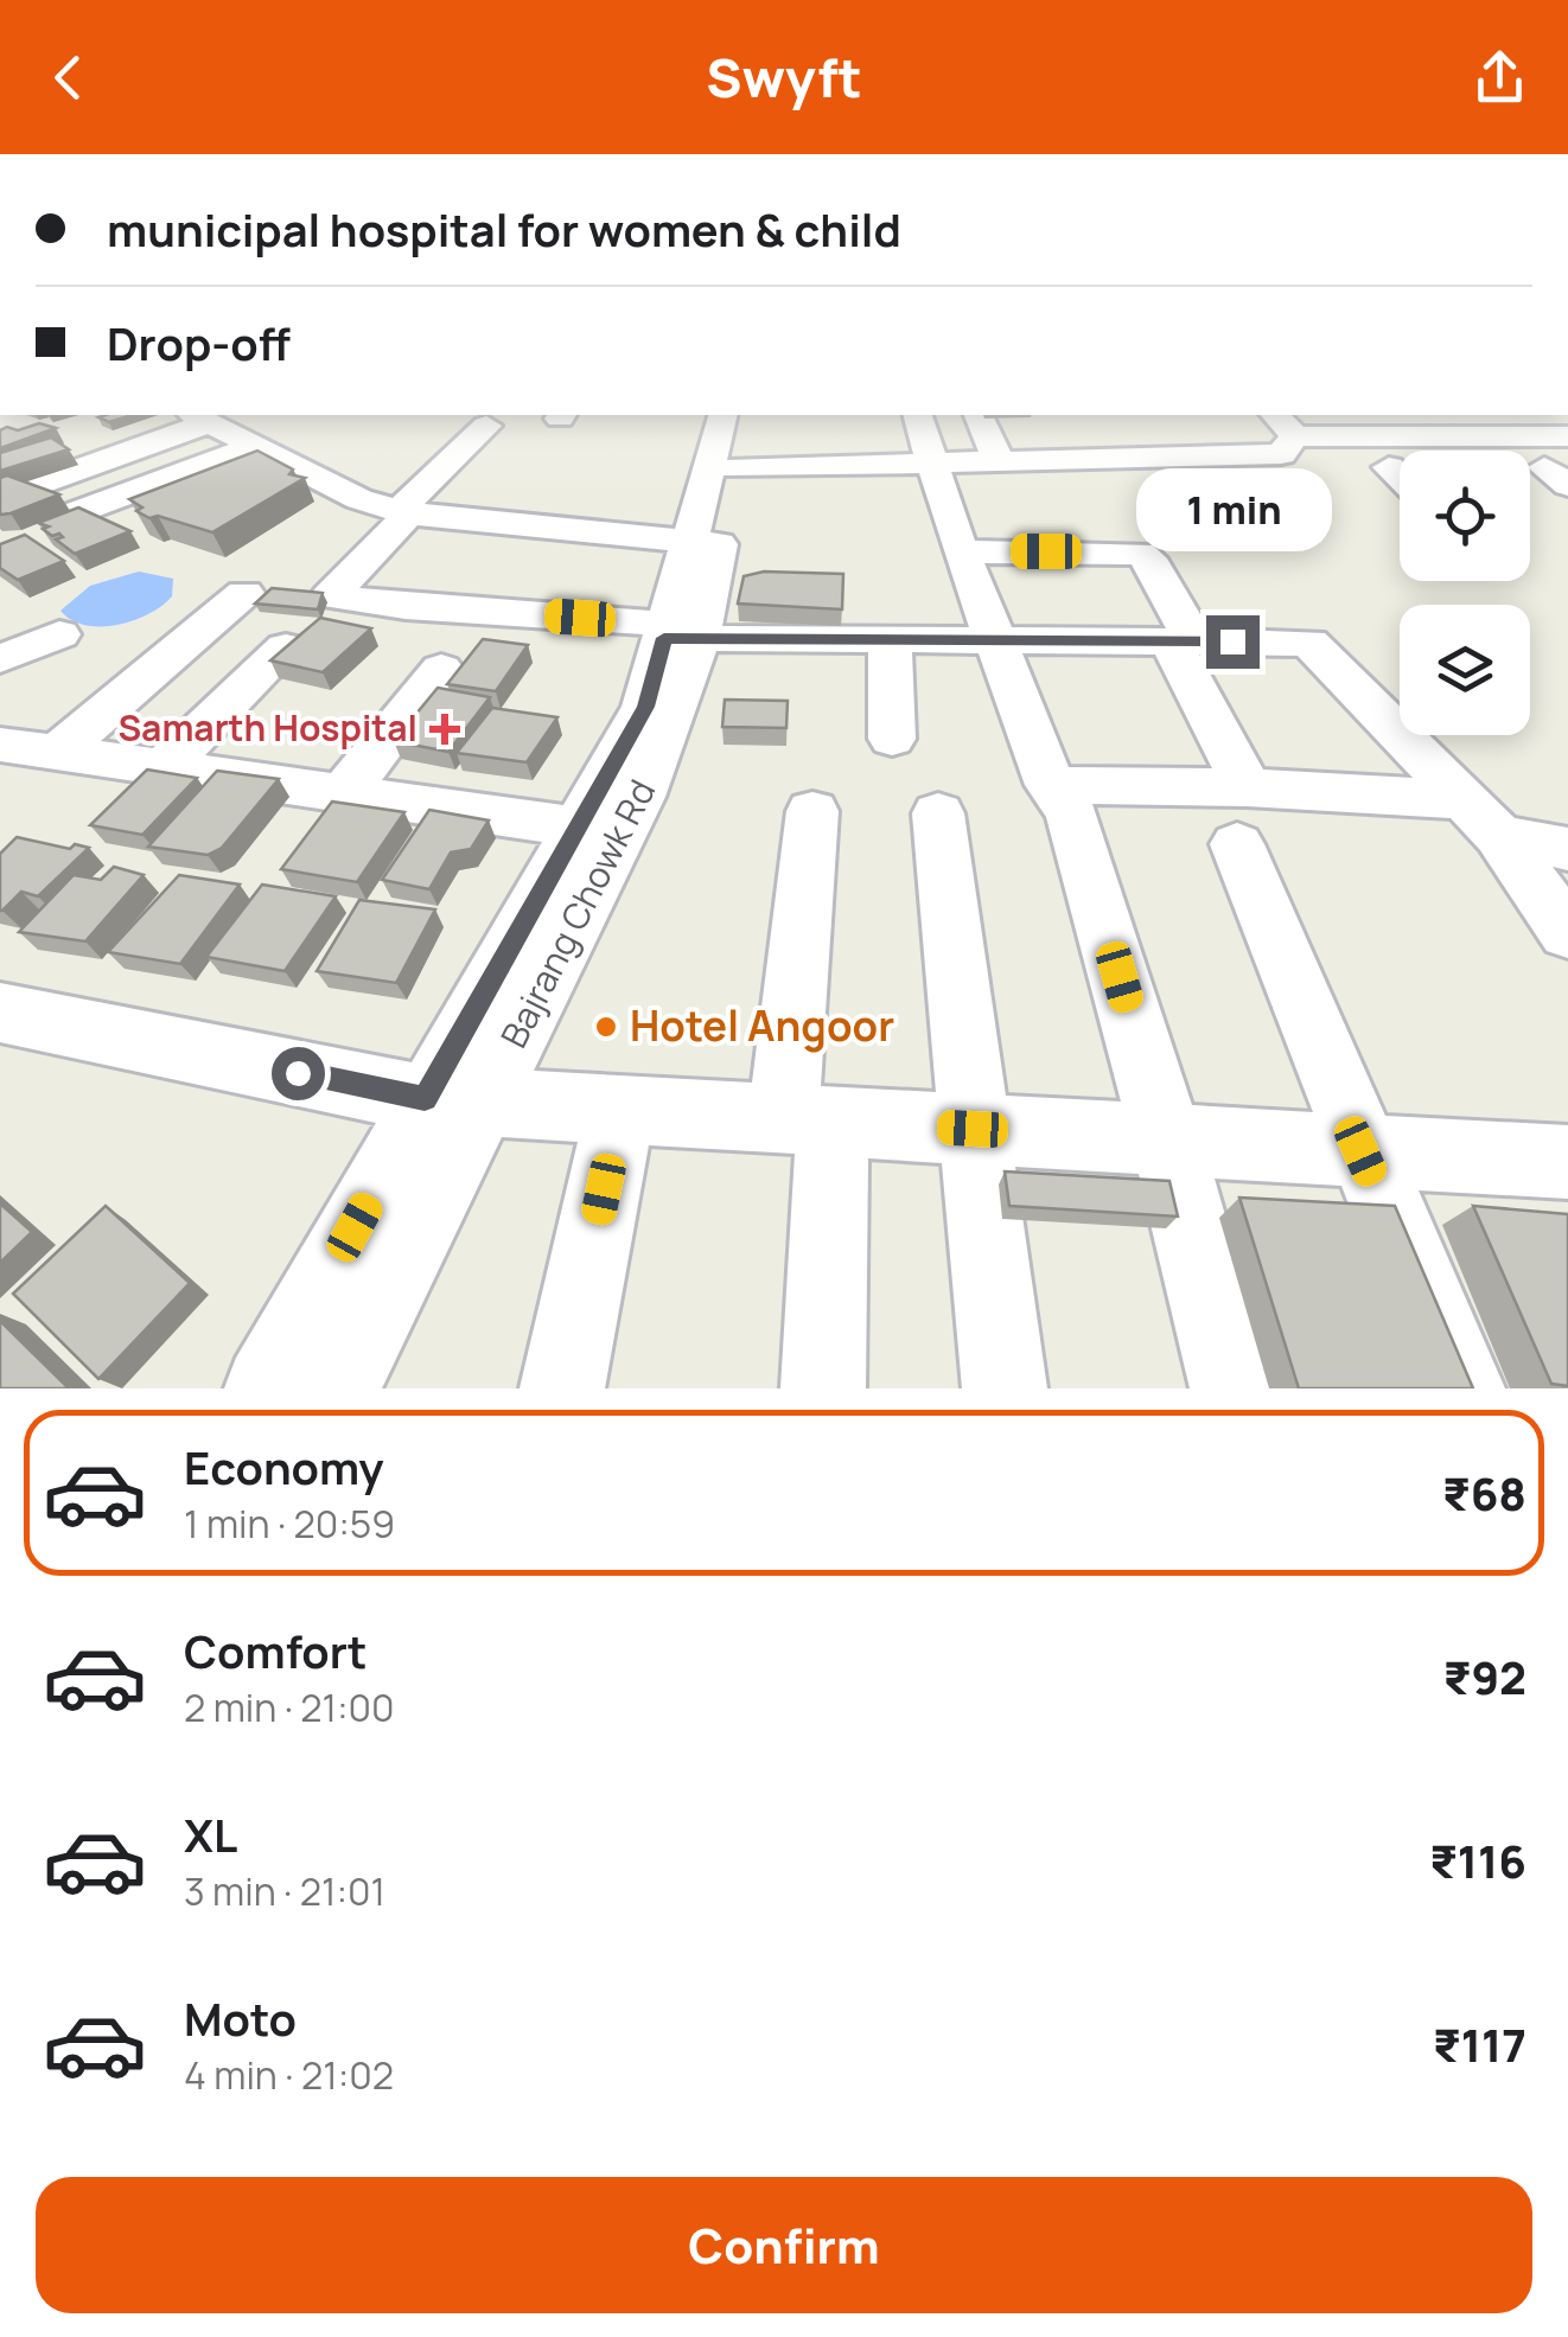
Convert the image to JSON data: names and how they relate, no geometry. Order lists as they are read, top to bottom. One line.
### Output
{"streets":{"street":["Bajrang Chowk Rd"]},"places":{"health":["Samarth Hospital"],"other":["Hotel Angoor"]},"page":{"header":"Swyft","banner":["municipal hospital for women & child","Drop-off"],"bubble":"1 min","list":[{"name":"Economy","note":"1 min · 20:59","value":"₹68"},{"name":"Comfort","note":"2 min · 21:00","value":"₹92"},{"name":"XL","note":"3 min · 21:01","value":"₹116"},{"name":"Moto","note":"4 min · 21:02","value":"₹117"}],"buttons":"Confirm"}}
